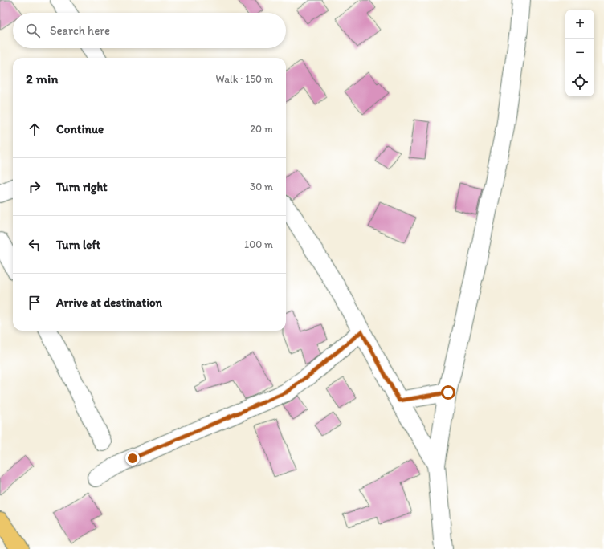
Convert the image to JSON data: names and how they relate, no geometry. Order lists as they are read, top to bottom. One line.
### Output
{"page":{"map_buttons":["+","−"],"search":"Search here","heading":["2 min","Walk · 150 m"],"list":[["Continue","20 m"],["Turn right","30 m"],["Turn left","100 m"],"Arrive at destination"]}}
